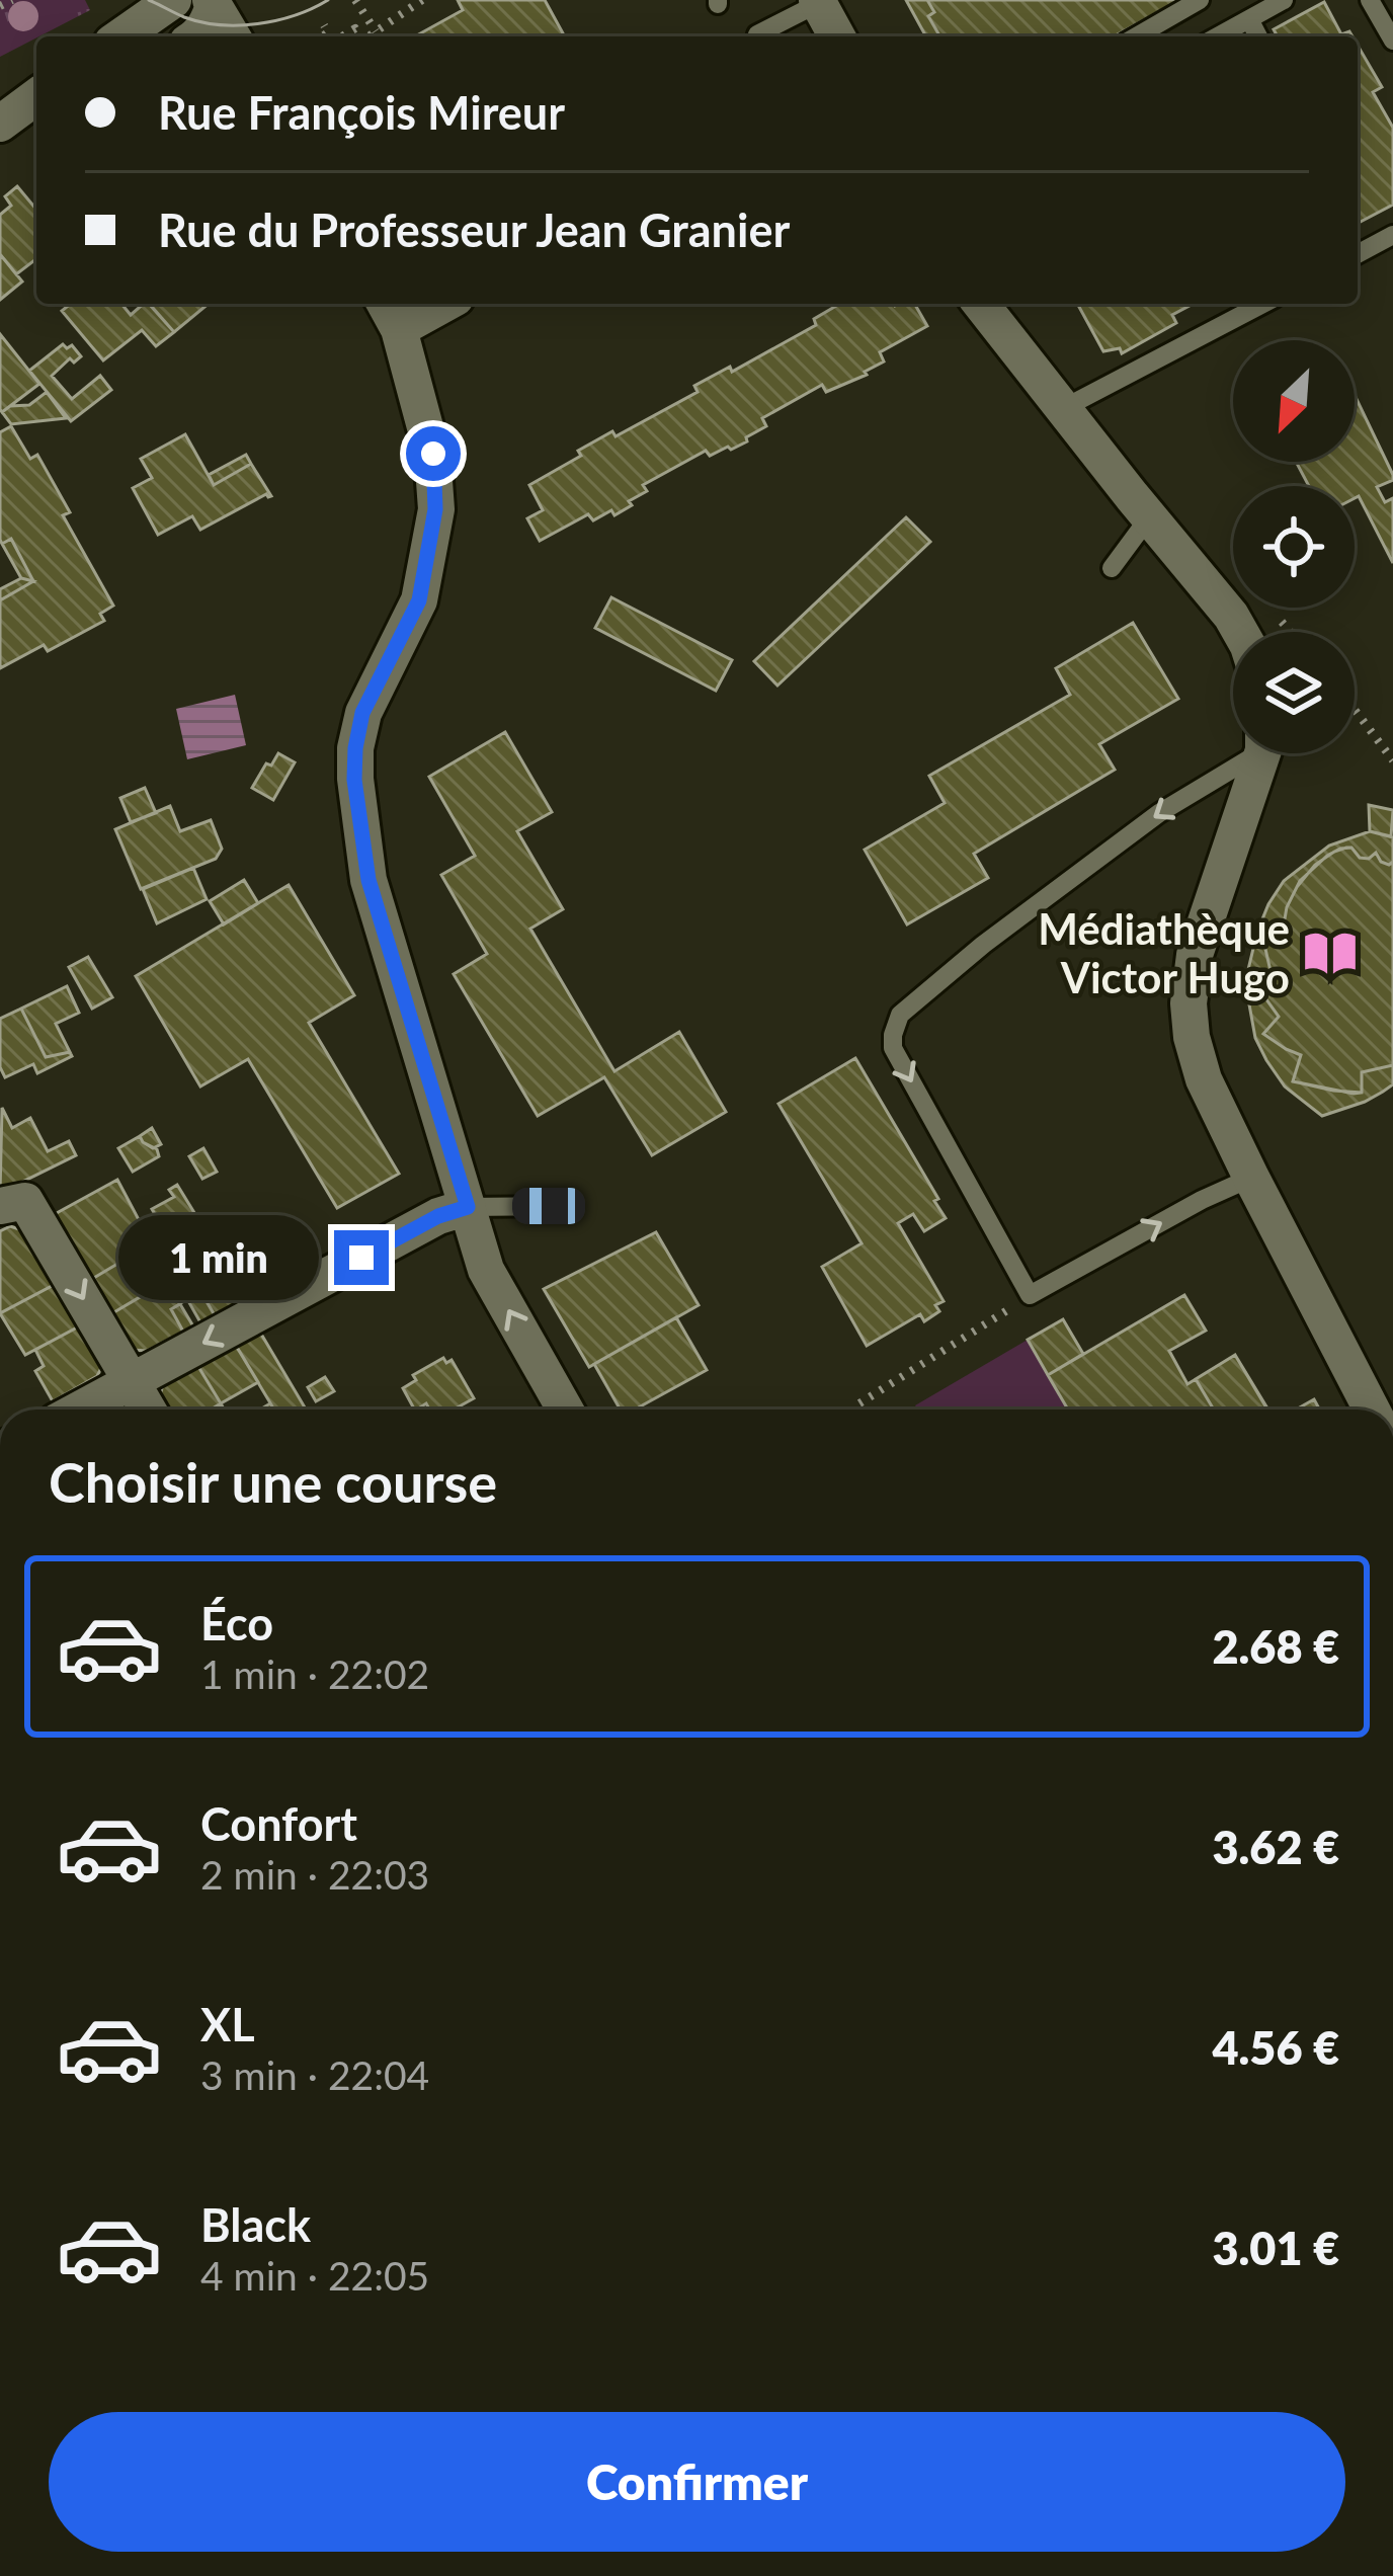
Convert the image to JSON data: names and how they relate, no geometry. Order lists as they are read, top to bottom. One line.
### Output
{"places":{"library":["Médiathèque Victor Hugo"]},"north":"bottom left","page":{"banner":["Rue François Mireur","Rue du Professeur Jean Granier"],"bubble":"1 min","heading":"Choisir une course","list":[{"name":"Éco","note":"1 min · 22:02","value":"2.68 €"},{"name":"Confort","note":"2 min · 22:03","value":"3.62 €"},{"name":"XL","note":"3 min · 22:04","value":"4.56 €"},{"name":"Black","note":"4 min · 22:05","value":"3.01 €"}],"buttons":"Confirmer"}}
